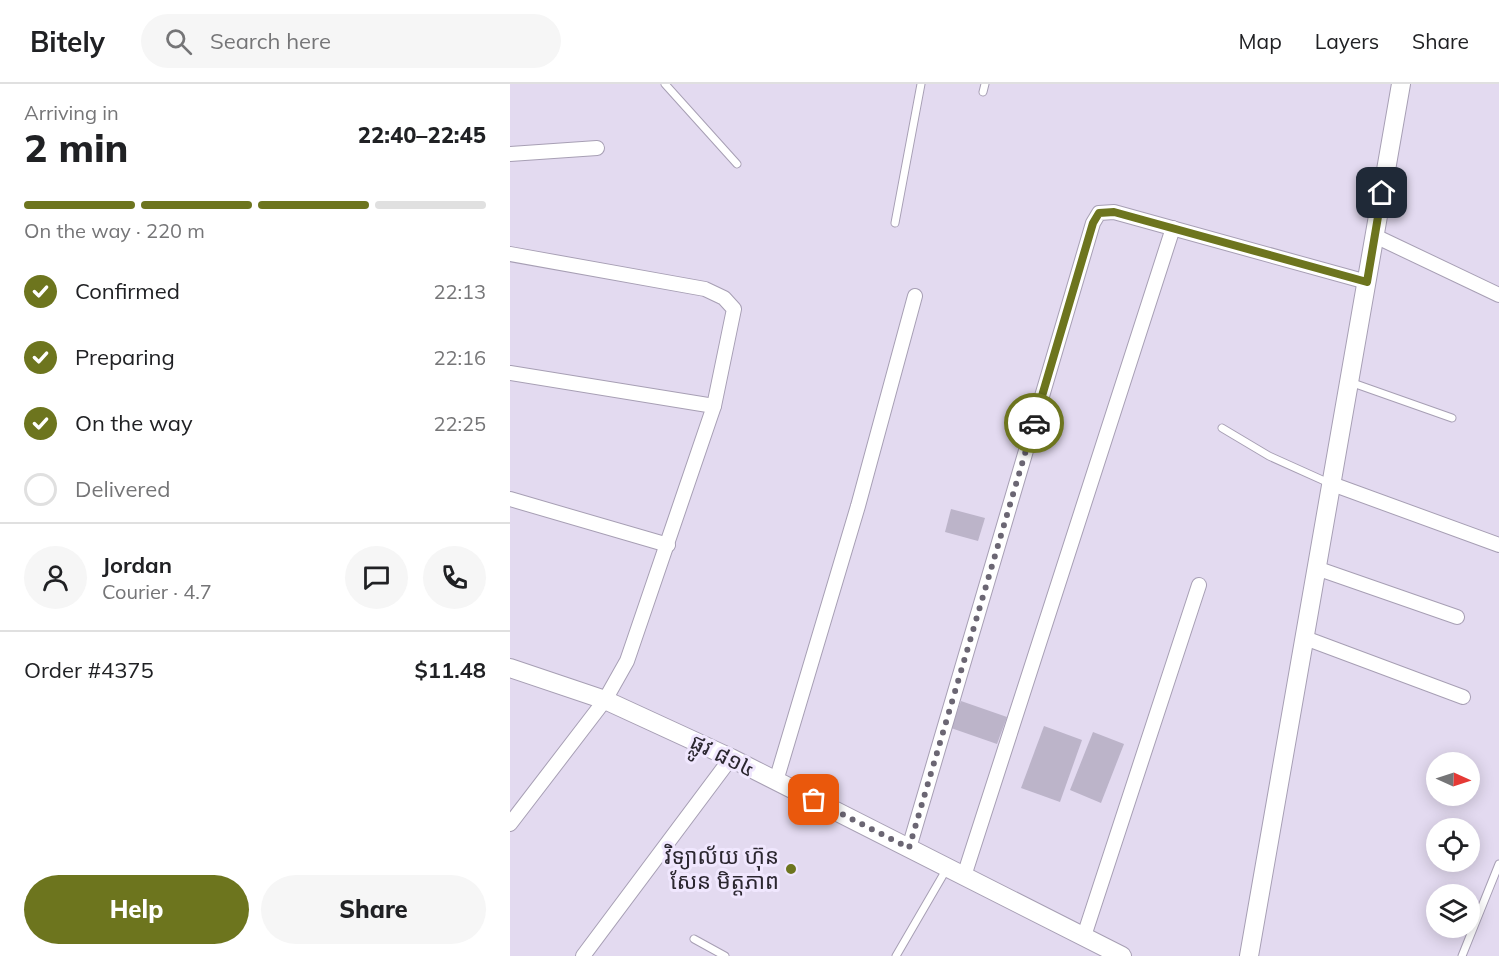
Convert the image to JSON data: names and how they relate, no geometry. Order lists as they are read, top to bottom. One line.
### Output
{"streets":{"street":["ផ្លូវ ៨១៤"]},"places":["វិទ្យាល័យ ហ៊ុន សែន មិត្តភាព"],"north":"right","page":{"header":"Bitely","search":"Search here","nav":["Map","Layers","Share"],"heading":["2 min","Arriving in","22:40–22:45"],"panel":["Jordan","Courier · 4.7","Order #4375","$11.48"],"bar":"On the way · 220 m","list":[["Confirmed","22:13"],["Preparing","22:16"],["On the way","22:25"],"Delivered"],"buttons":["Help","Share"]}}
